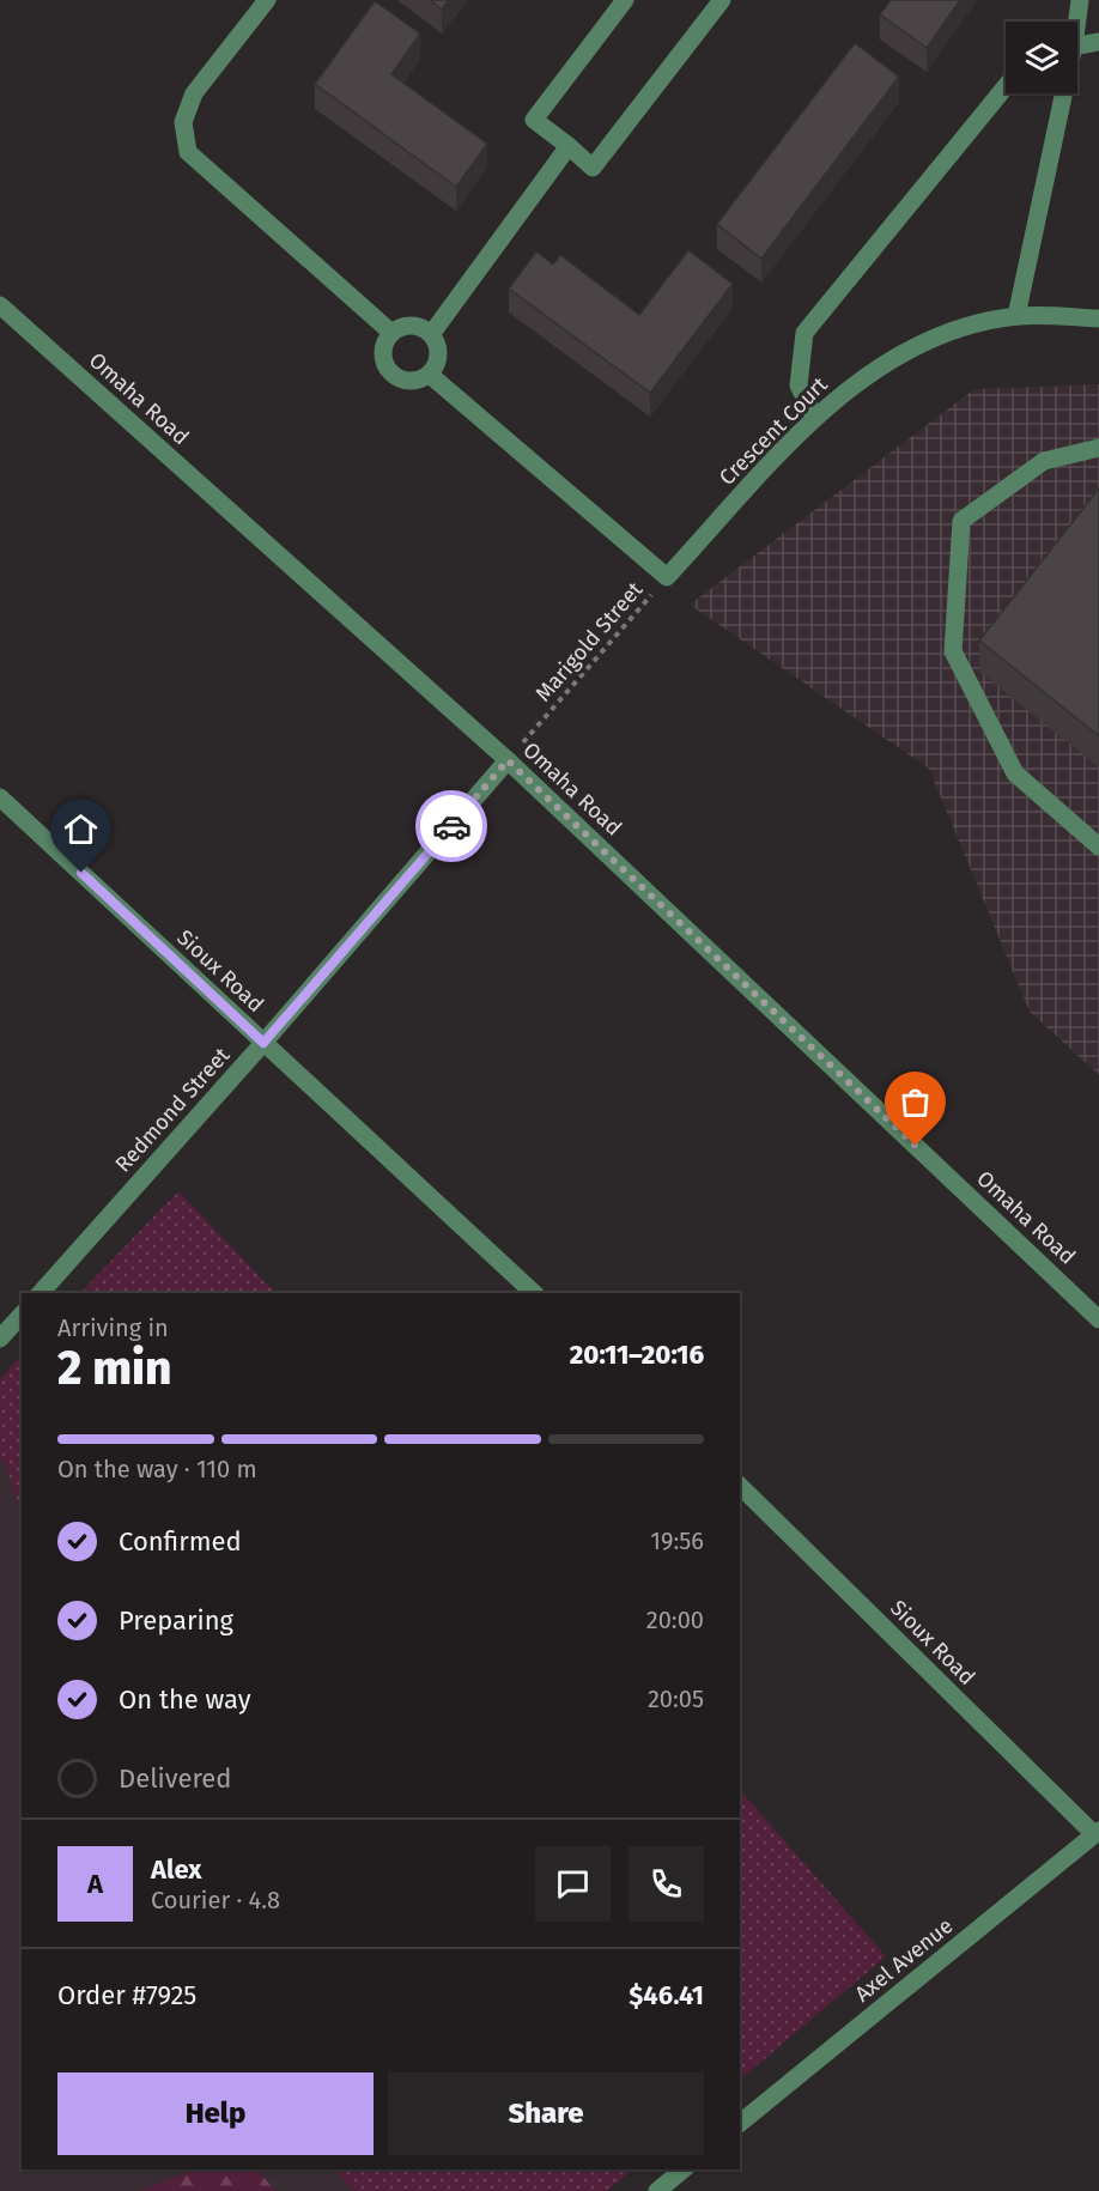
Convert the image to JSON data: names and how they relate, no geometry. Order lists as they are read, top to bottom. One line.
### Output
{"streets":{"street":["Omaha Road","Crescent Court","Sioux Road","Redmond Street","Axel Avenue"],"path":["Marigold Street"]},"crossings":[["Omaha Road","Marigold Street"],["Omaha Road","Redmond Street"],["Crescent Court","Marigold Street"],["Marigold Street","Redmond Street"],["Sioux Road","Redmond Street"],["Sioux Road","Axel Avenue"]],"page":{"heading":["2 min","Arriving in","20:11–20:16"],"panel":["Alex","Courier · 4.8","Order #7925","$46.41"],"bar":"On the way · 110 m","list":[["Confirmed","19:56"],["Preparing","20:00"],["On the way","20:05"],"Delivered"],"round":"A","buttons":["Help","Share"]}}
